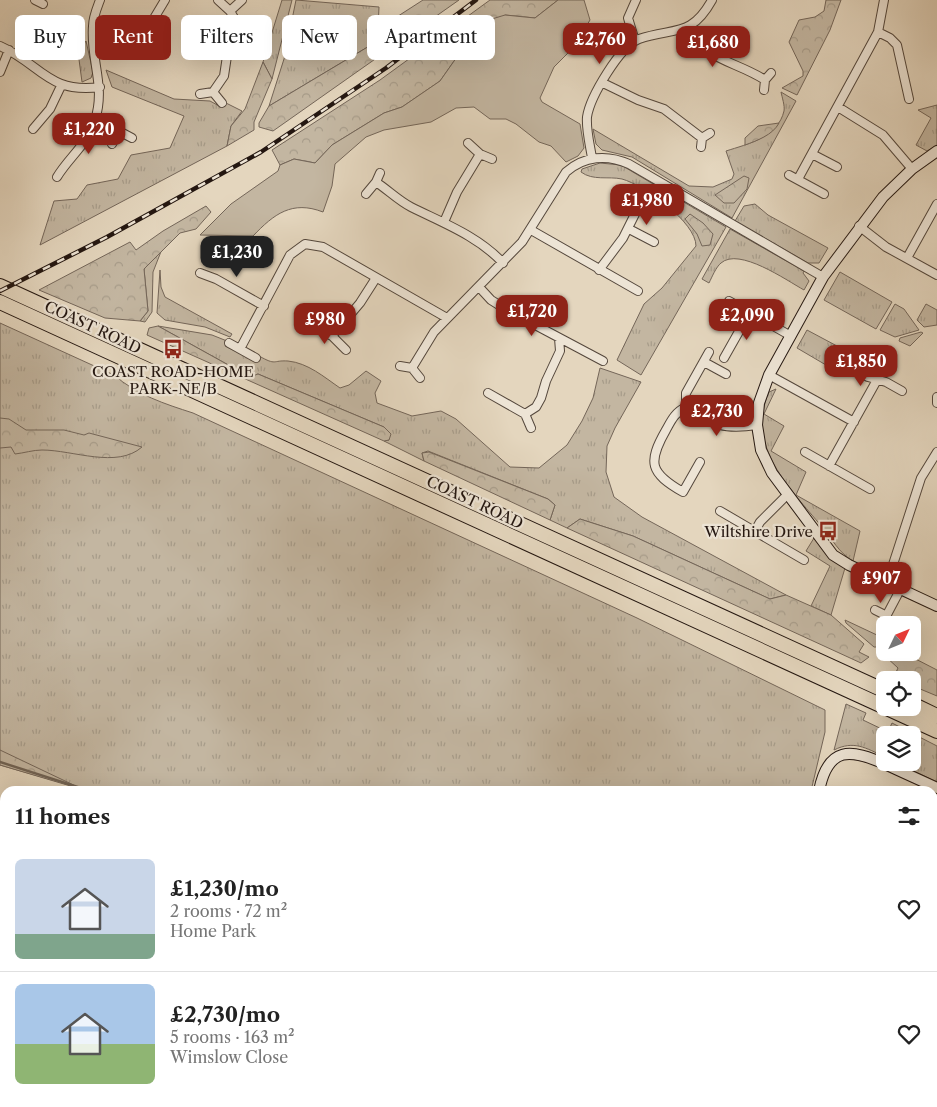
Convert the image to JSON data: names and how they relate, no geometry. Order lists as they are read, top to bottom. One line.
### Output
{"streets":{"highway":["COAST ROAD"]},"places":{"bus stop":["COAST ROAD-HOME PARK-NE/B","Wiltshire Drive"]},"north":"top right","page":{"chip":["Buy","Rent","Filters","New","Apartment"],"price":["£2,760","£1,680","£1,220","£1,980","£1,230","£1,720","£2,090","£980","£1,850","£2,730","£907"],"heading":"11 homes","list":[{"name":"£1,230/mo","note":"2 rooms · 72 m² · Home Park"},{"name":"£2,730/mo","note":"5 rooms · 163 m² · Wimslow Close"}]}}
